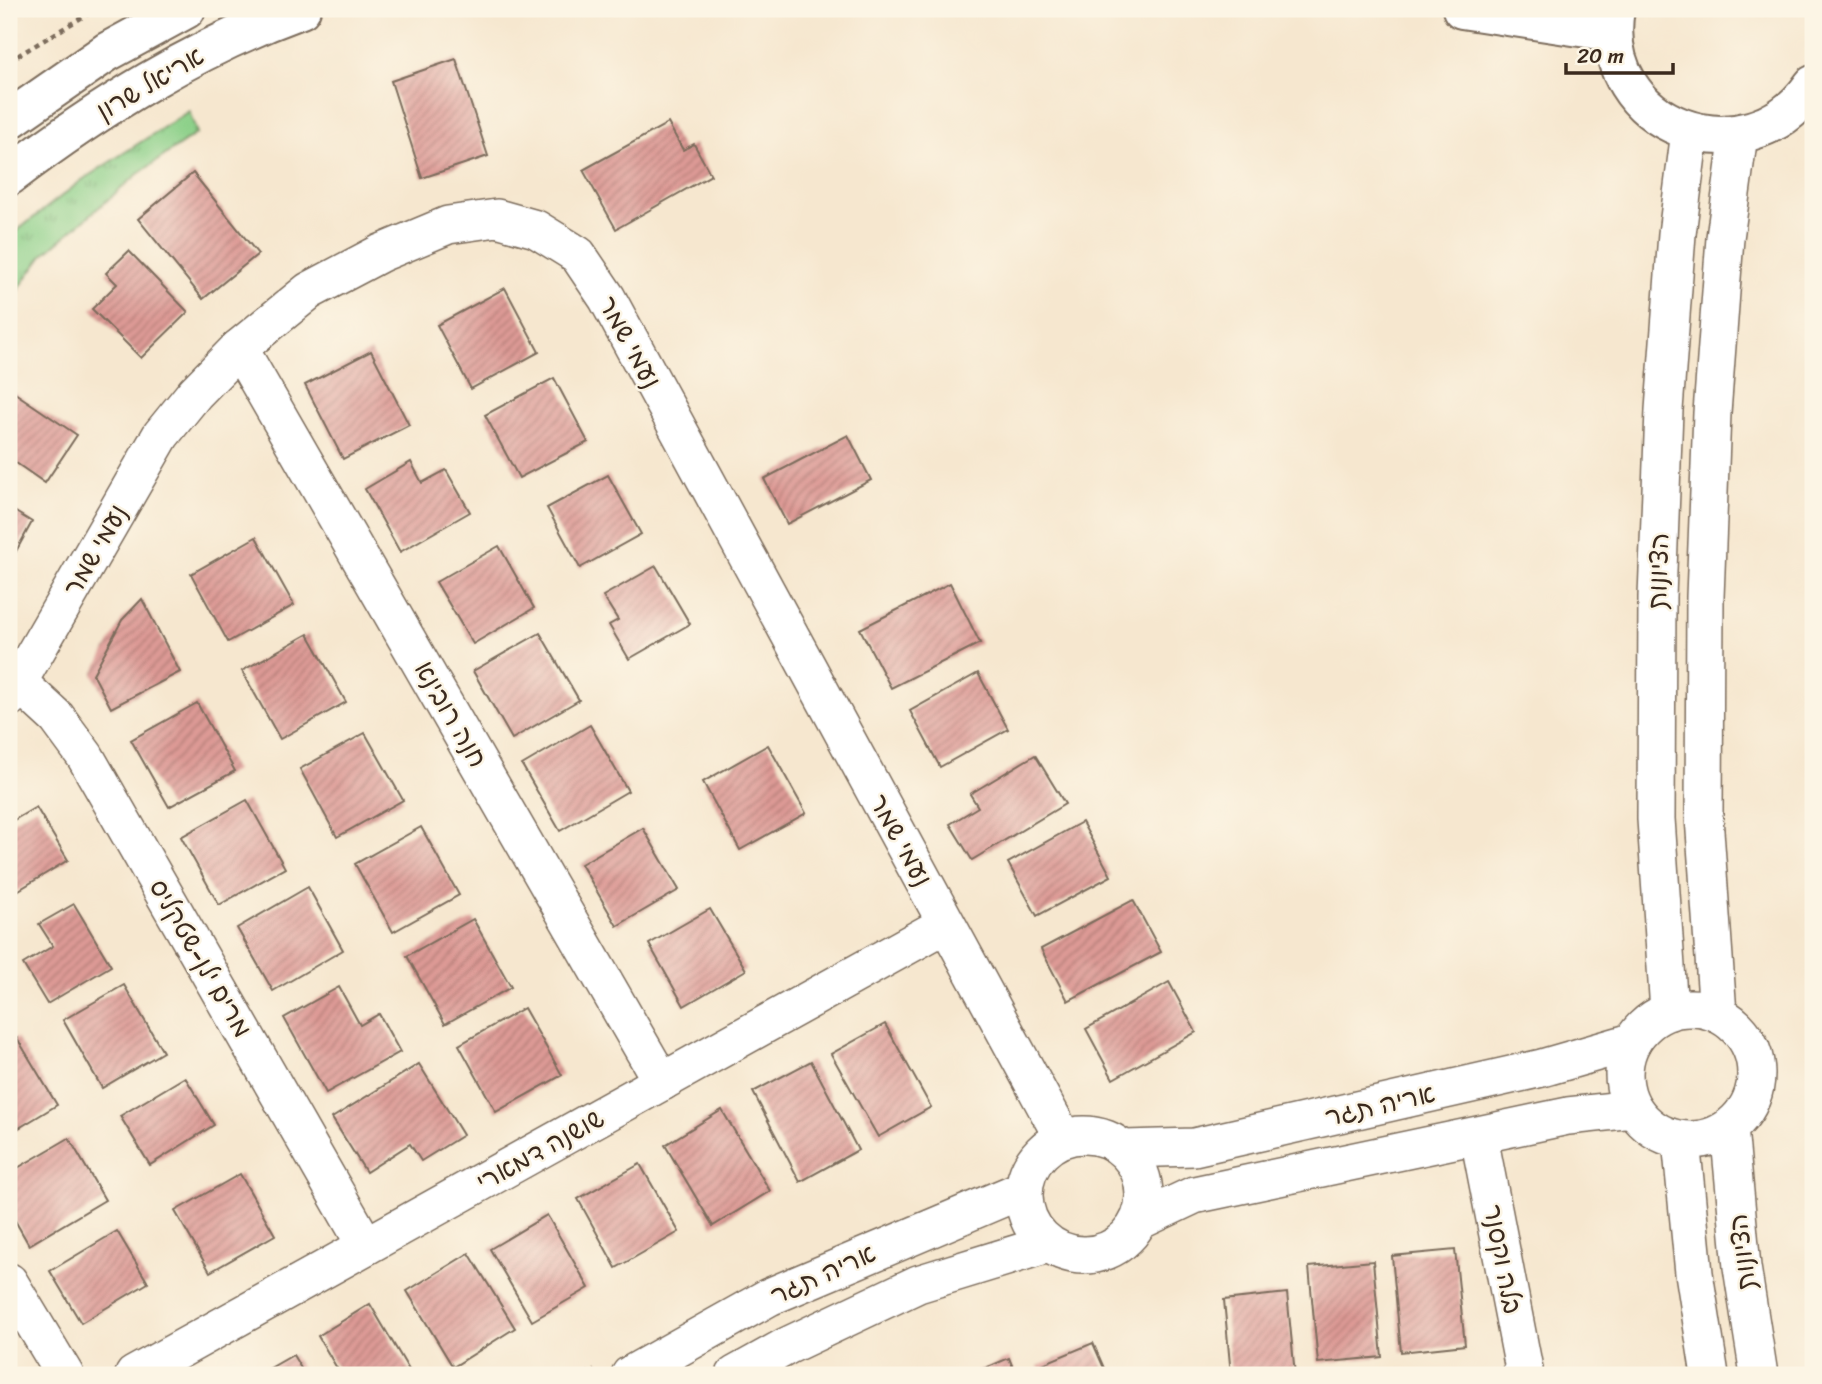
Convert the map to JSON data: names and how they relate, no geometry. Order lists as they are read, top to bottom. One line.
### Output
{"streets":{"main road":["אריאל שרון"],"street":["נעמי שמר","הציונות","חנה רובינא","מרים ילן-שטקליס","אריה תגר","שושנה דמארי","בלה וקסנר"]},"crossings":[["נעמי שמר","חנה רובינא"],["נעמי שמר","מרים ילן-שטקליס"],["נעמי שמר","אריה תגר"],["נעמי שמר","שושנה דמארי"],["הציונות","אריה תגר"],["חנה רובינא","שושנה דמארי"],["מרים ילן-שטקליס","שושנה דמארי"]],"scale_bar":"20 m"}
